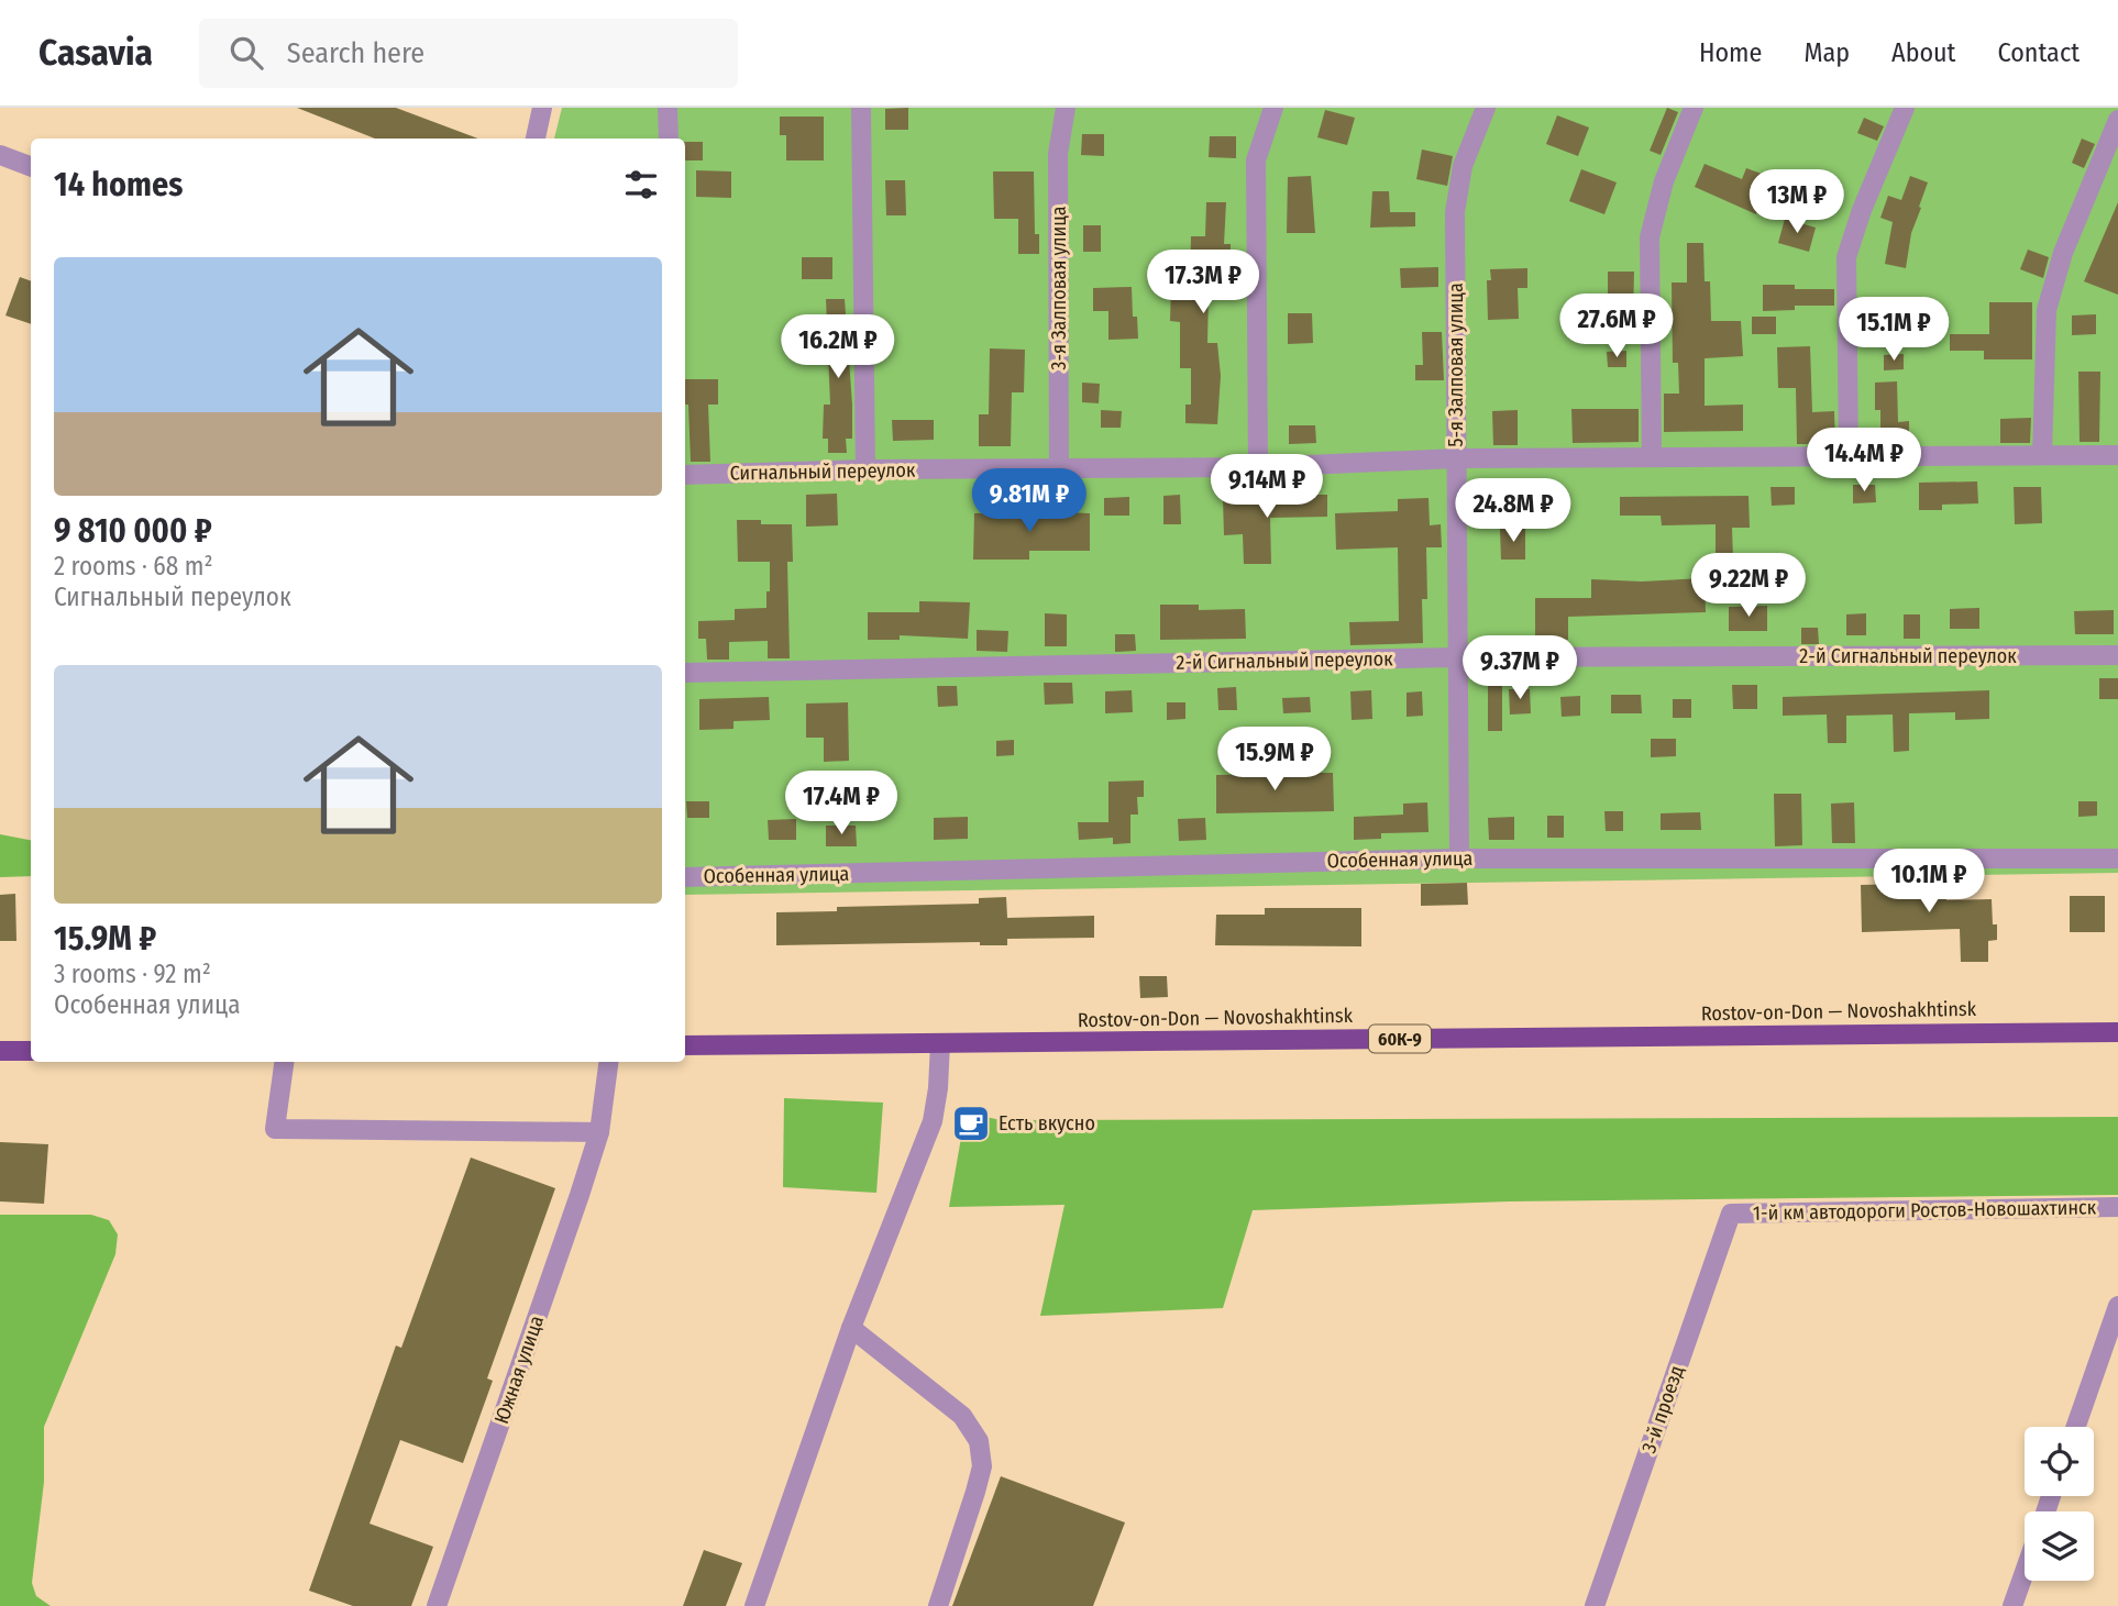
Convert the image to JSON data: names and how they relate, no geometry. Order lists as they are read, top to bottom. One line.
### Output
{"streets":{"main road":["Rostov-on-Don — Novoshakhtinsk","60К-9"],"street":["3-я Залповая улица","5-я Залповая улица","Сигнальный переулок","2-й Сигнальный переулок","Особенная улица","1-й км автодороги Ростов-Новошахтинск","Южная улица","3-й проезд"]},"crossings":[["3-я Залповая улица","Сигнальный переулок"],["5-я Залповая улица","Сигнальный переулок"],["5-я Залповая улица","2-й Сигнальный переулок"],["5-я Залповая улица","Особенная улица"],["1-й км автодороги Ростов-Новошахтинск","3-й проезд"]],"places":{"cafe":["Есть вкусно"]},"page":{"header":"Casavia","search":"Search here","nav":["Home","Map","About","Contact"],"heading":"14 homes","price":["13M ₽","17.3M ₽","27.6M ₽","15.1M ₽","16.2M ₽","14.4M ₽","9.14M ₽","9.81M ₽","24.8M ₽","9.22M ₽","9.37M ₽","15.9M ₽","17.4M ₽","10.1M ₽"],"list":[{"name":"9 810 000 ₽","note":"2 rooms · 68 m² · Сигнальный переулок"},{"name":"15.9M ₽","note":"3 rooms · 92 m² · Особенная улица"}]}}
